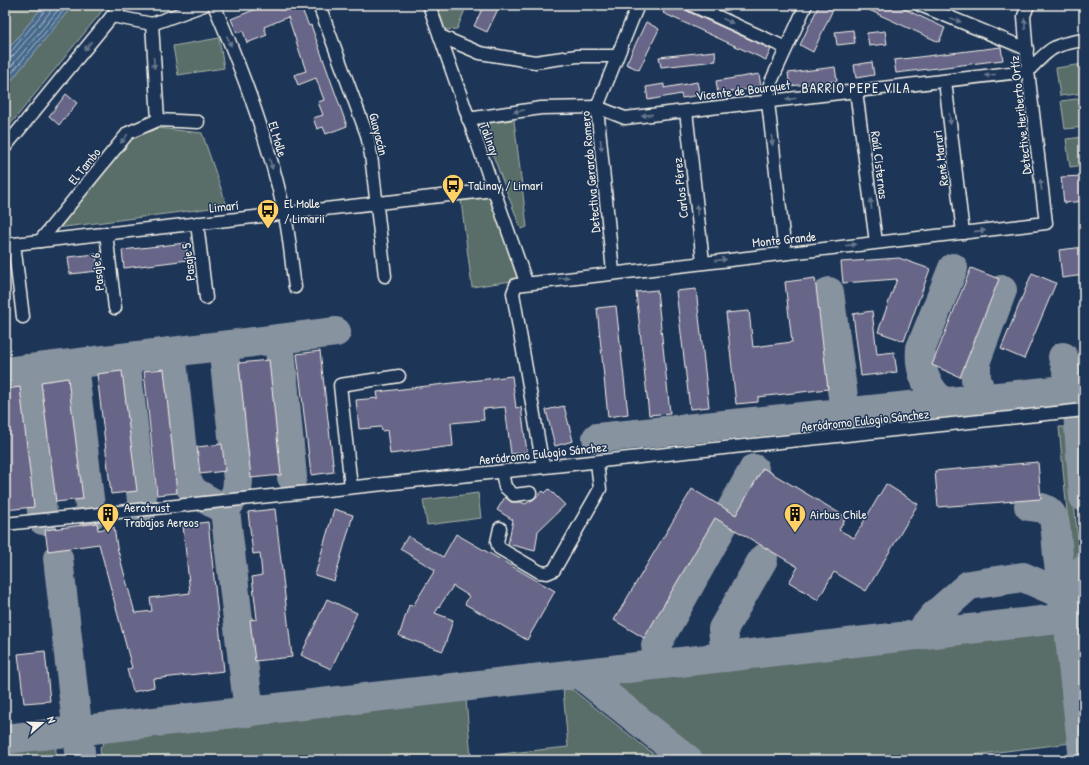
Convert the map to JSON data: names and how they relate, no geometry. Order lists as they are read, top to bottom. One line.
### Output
{"streets":{"street":["Vicente de Bourquet","Detective Heriberto Ortíz","Guayacán","El Molle","Talinay","René Maruri","Raúl Cisternas","El Tambo","Detectiva Gerardo Romero","Carlos Pérez","Limarí","Monte Grande","Pasaje 5","Pasaje 6","Aeródromo Eulogio Sánchez"]},"crossings":[["Vicente de Bourquet","Detective Heriberto Ortíz"],["Vicente de Bourquet","Talinay"],["Vicente de Bourquet","René Maruri"],["Vicente de Bourquet","Raúl Cisternas"],["Vicente de Bourquet","Detectiva Gerardo Romero"],["Vicente de Bourquet","Carlos Pérez"],["Detective Heriberto Ortíz","Monte Grande"],["Guayacán","Limarí"],["El Molle","Limarí"],["Talinay","Limarí"],["Talinay","Monte Grande"],["René Maruri","Monte Grande"],["Raúl Cisternas","Monte Grande"],["El Tambo","Limarí"],["Detectiva Gerardo Romero","Monte Grande"],["Carlos Pérez","Monte Grande"],["Limarí","Pasaje 5"],["Limarí","Pasaje 6"]],"one_way":["Detective Heriberto Ortíz","René Maruri","Detectiva Gerardo Romero","Monte Grande"],"districts":["BARRIO PEPE VILA"],"places":{"bus stop":["Talinay / Limarí","El Molle / Limarií"],"building":["Aerotrust Trabajos Aereos","Airbus Chile"]},"north":"right"}
